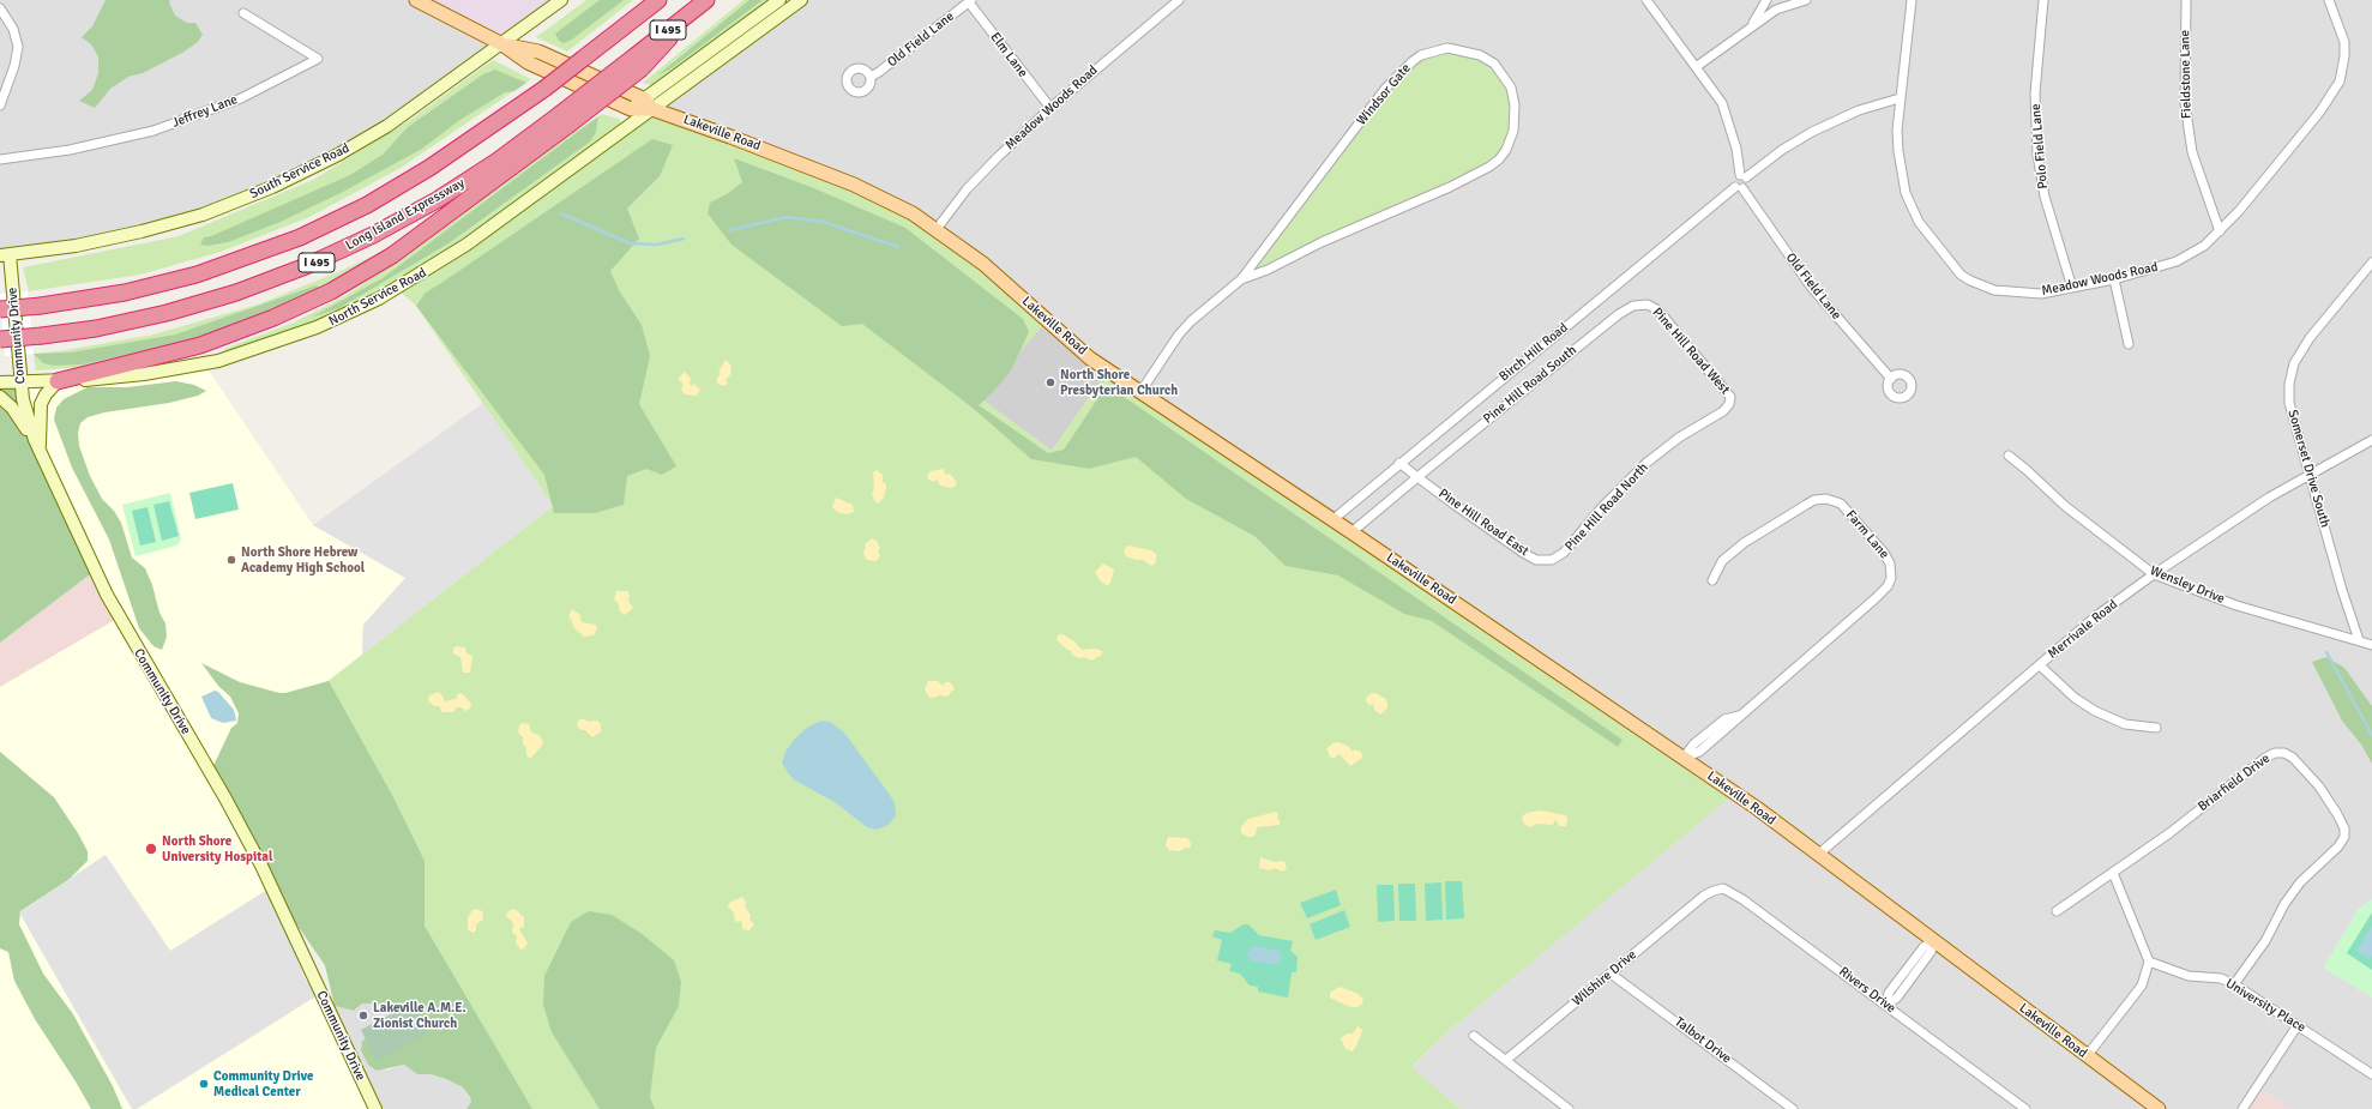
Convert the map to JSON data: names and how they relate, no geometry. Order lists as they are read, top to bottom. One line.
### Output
{"streets":{"highway":["I 495","Long Island Expressway"],"main road":["Lakeville Road","South Service Road","North Service Road","Community Drive"],"street":["Old Field Lane","Elm Lane","Fieldstone Lane","Windsor Gate","Meadow Woods Road","Jeffrey Lane","Polo Field Lane","Pine Hill Road West","Birch Hill Road","Pine Hill Road South","Somerset Drive South","Pine Hill Road North","Pine Hill Road East","Farm Lane","Wensley Drive","Merrivale Road","Briarfield Drive","Wilshire Drive","Rivers Drive","University Place","Talbot Drive"]},"crossings":[["Old Field Lane","Elm Lane"],["Old Field Lane","Birch Hill Road"],["Elm Lane","Meadow Woods Road"],["Fieldstone Lane","Meadow Woods Road"],["Windsor Gate","Lakeville Road"],["Meadow Woods Road","Lakeville Road"],["Meadow Woods Road","Polo Field Lane"],["Lakeville Road","South Service Road"],["Lakeville Road","North Service Road"],["Lakeville Road","Birch Hill Road"],["Lakeville Road","Pine Hill Road South"],["Lakeville Road","Farm Lane"],["Lakeville Road","Merrivale Road"],["South Service Road","Community Drive"],["North Service Road","Community Drive"],["Pine Hill Road West","Pine Hill Road South"],["Pine Hill Road West","Pine Hill Road North"],["Birch Hill Road","Pine Hill Road East"],["Pine Hill Road South","Pine Hill Road East"],["Somerset Drive South","Wensley Drive"],["Somerset Drive South","Merrivale Road"],["Pine Hill Road North","Pine Hill Road East"],["Wensley Drive","Merrivale Road"],["Briarfield Drive","University Place"],["Wilshire Drive","Rivers Drive"],["Wilshire Drive","Talbot Drive"]],"places":["North Shore Presbyterian Church","North Shore Hebrew Academy High School","North Shore University Hospital","Lakeville A.M.E. Zionist Church","Community Drive Medical Center"]}
